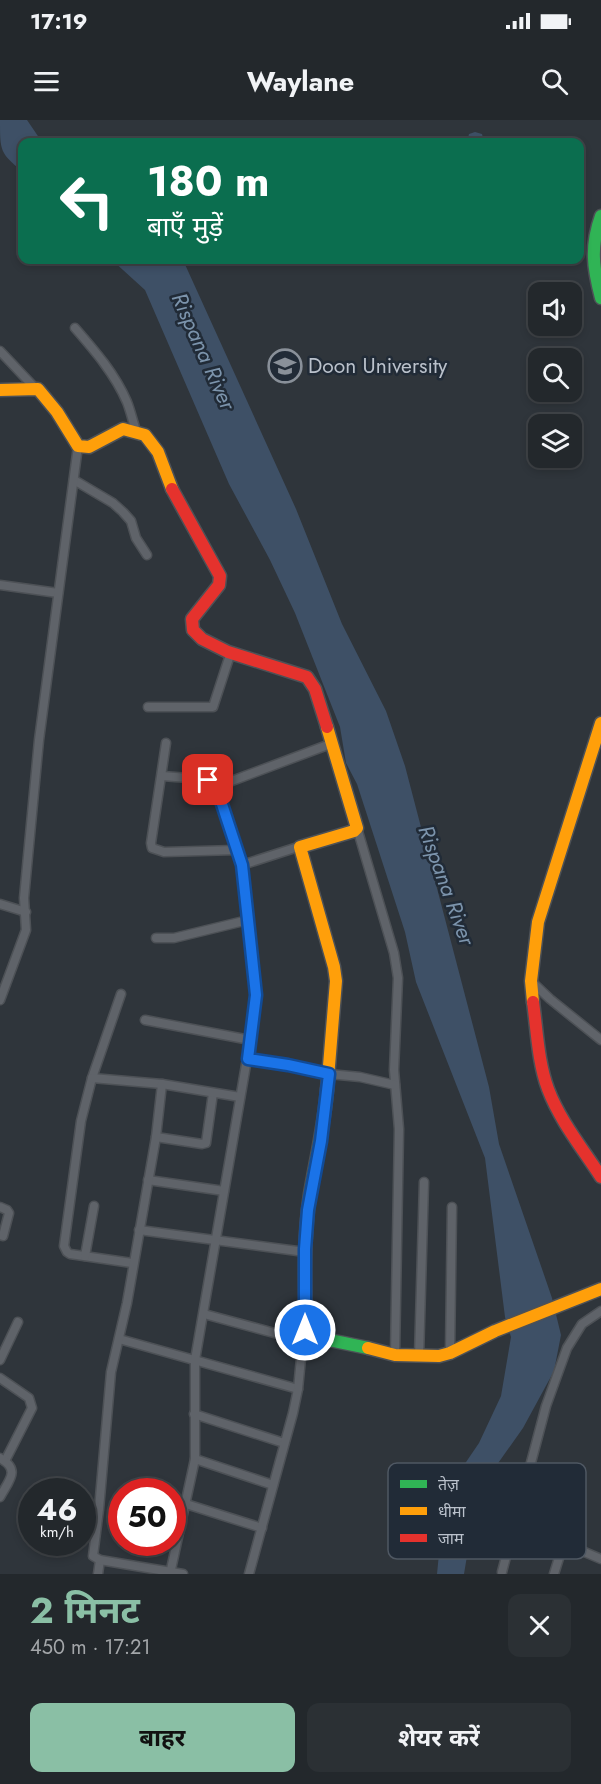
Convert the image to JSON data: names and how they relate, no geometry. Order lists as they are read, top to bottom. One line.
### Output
{"water":["Rispana River"],"places":{"school or university":["Doon University"]},"legend":["तेज़","धीमा","जाम"],"page":{"status":"17:19","header":"Waylane","turn":["180 m","बाएँ मुड़ें"],"speed":"46 km/h","limit":"50","heading":["2 मिनट","450 m · 17:21"],"buttons":["बाहर","शेयर करें"]}}
